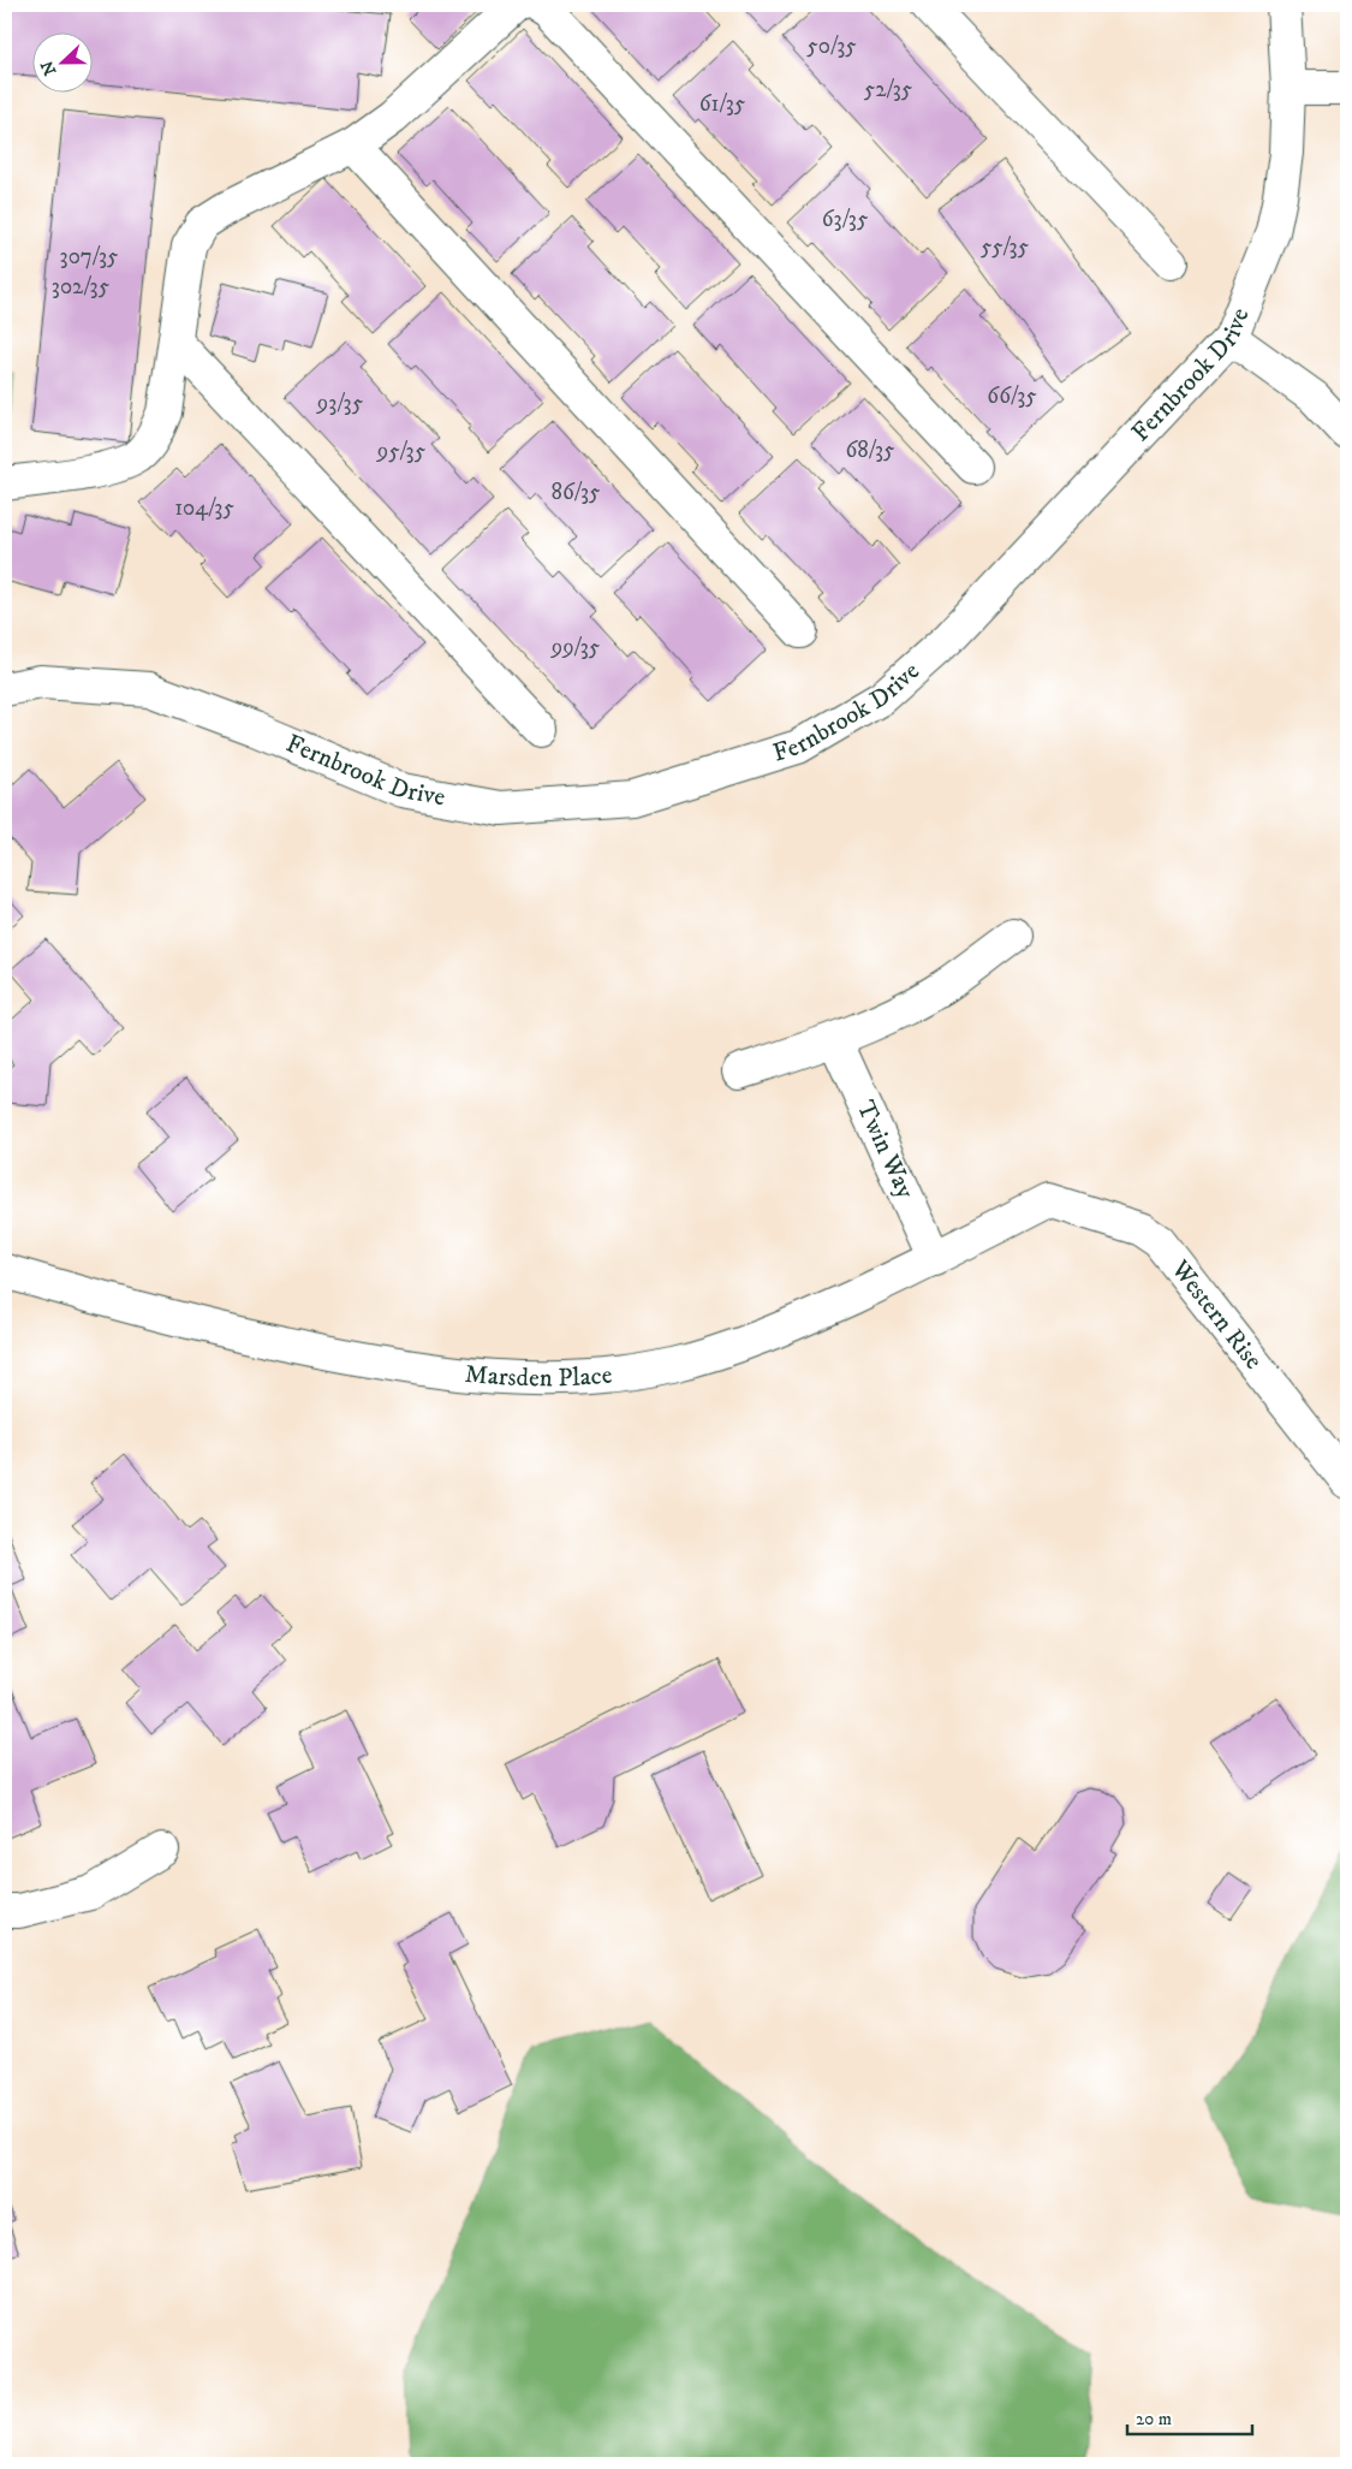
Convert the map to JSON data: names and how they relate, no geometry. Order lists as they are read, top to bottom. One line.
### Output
{"streets":{"street":["Fernbrook Drive","Twin Way","Western Rise","Marsden Place"]},"crossings":[["Twin Way","Marsden Place"],["Western Rise","Marsden Place"]],"house_numbers":["50/35","52/35","61/35","63/35","55/35","307/35","302/35","66/35","93/35","68/35","95/35","86/35","104/35","99/35"],"scale_bar":"20 m","north":"left"}
